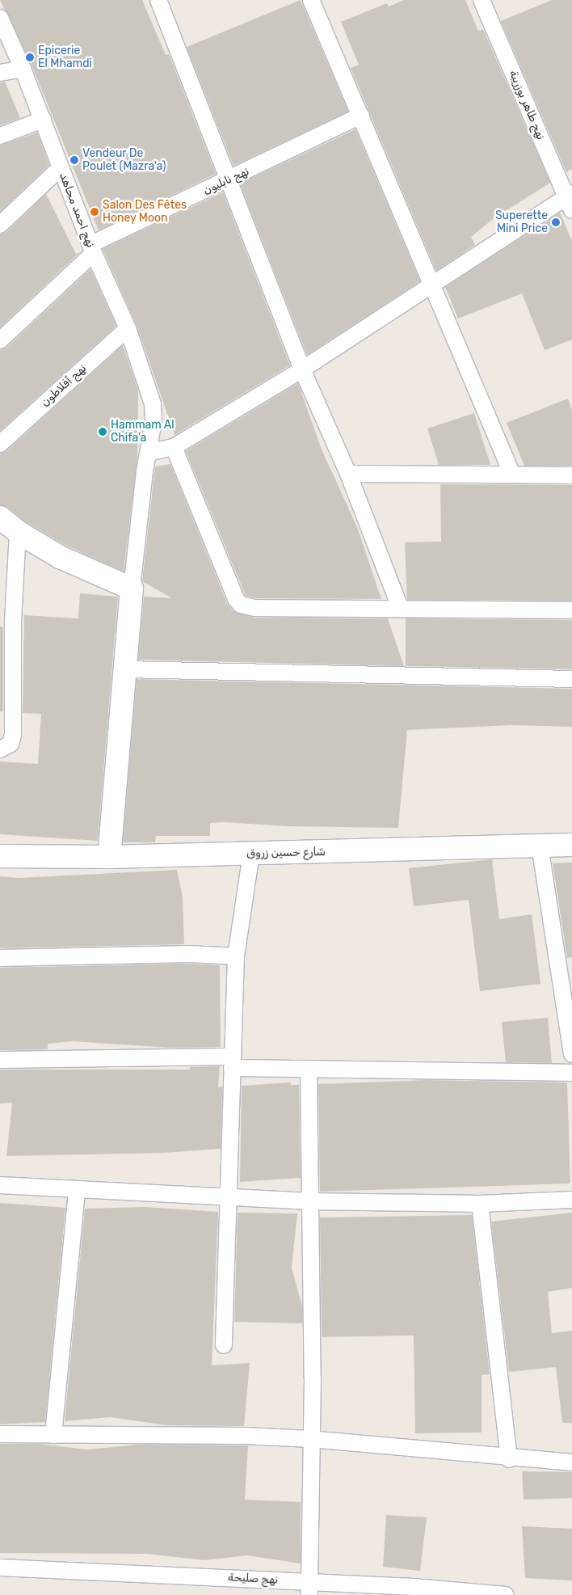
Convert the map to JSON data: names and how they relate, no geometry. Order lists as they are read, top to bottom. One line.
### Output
{"streets":{"street":["نهج طاهر بوزريبة","نهج نابليون","نهج احمد مجاهد","نهج أفلاطون","شارع حسين زروق","نهج صليحة"]},"crossings":[["نهج نابليون","نهج احمد مجاهد"],["نهج احمد مجاهد","نهج أفلاطون"]],"places":["Epicerie El Mhamdi","Vendeur De Poulet (Mazra'a)","Salon Des Fêtes Honey Moon","Superette Mini Price","Hammam Al Chifa'a"]}
